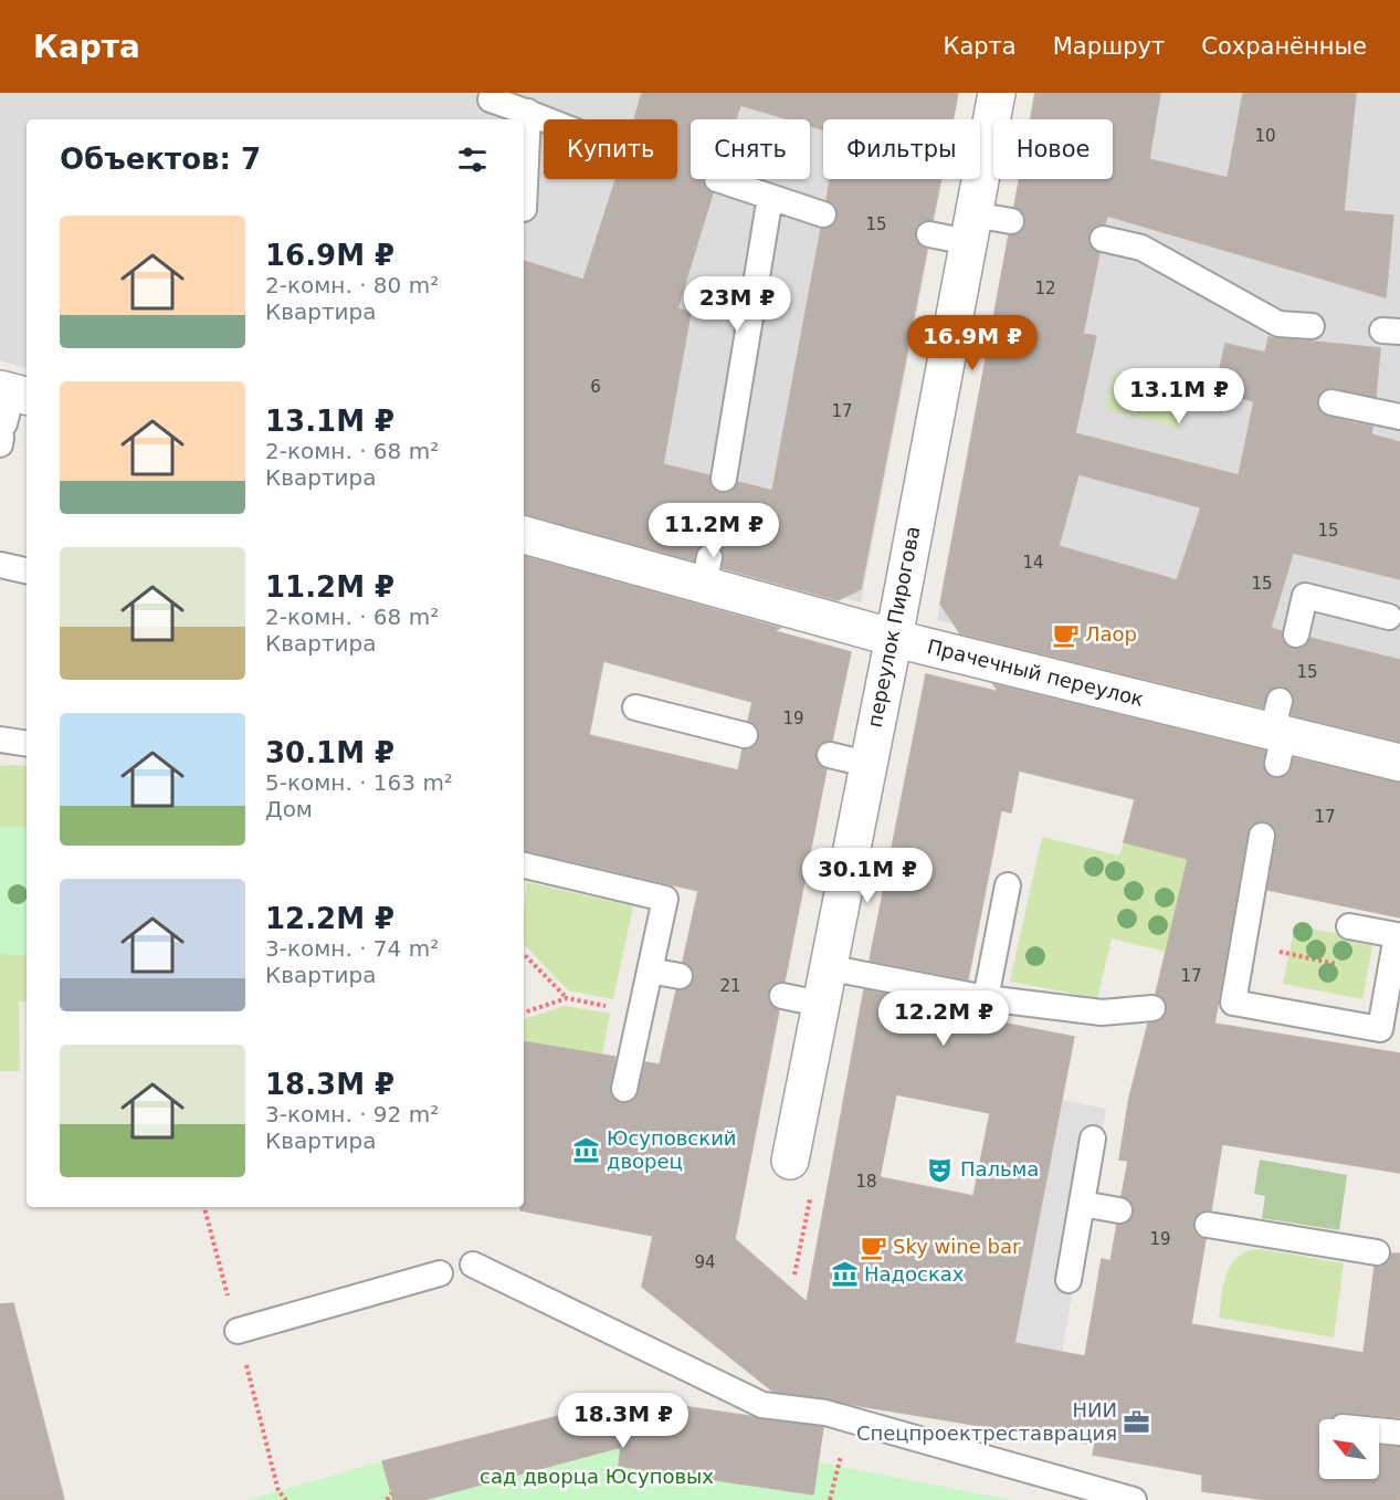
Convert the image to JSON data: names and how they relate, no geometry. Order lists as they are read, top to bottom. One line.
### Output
{"streets":{"street":["переулок Пирогова","Прачечный переулок"]},"crossings":[["переулок Пирогова","Прачечный переулок"]],"parks":["сад дворца Юсуповых"],"places":{"cafe":["Лаор","Sky wine bar"],"museum":["Юсуповский дворец","Надосках"],"theatre":["Пальма"],"office":["НИИ Спецпроектреставрация"]},"house_numbers":["10","15","12","6","17","15","14","15","15","19","17","17","21","18","19","94"],"north":"top left","page":{"header":"Карта","nav":["Карта","Маршрут","Сохранённые"],"chip":["Купить","Снять","Фильтры","Новое"],"heading":"Объектов: 7","list":[{"name":"16.9M ₽","note":"2-комн. · 80 m² · Квартира"},{"name":"13.1M ₽","note":"2-комн. · 68 m² · Квартира"},{"name":"11.2M ₽","note":"2-комн. · 68 m² · Квартира"},{"name":"30.1M ₽","note":"5-комн. · 163 m² · Дом"},{"name":"12.2M ₽","note":"3-комн. · 74 m² · Квартира"},{"name":"18.3M ₽","note":"3-комн. · 92 m² · Квартира"}],"price":["23M ₽","16.9M ₽","13.1M ₽","11.2M ₽","30.1M ₽","12.2M ₽","18.3M ₽"]}}
